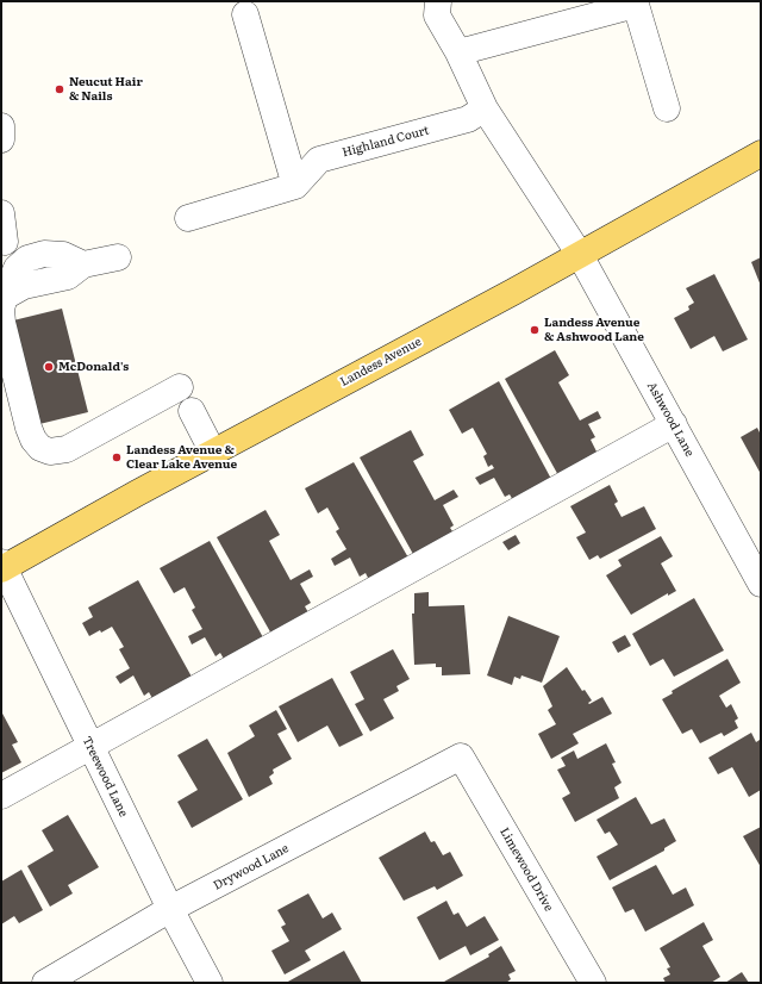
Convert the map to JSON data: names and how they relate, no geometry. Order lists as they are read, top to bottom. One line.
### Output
{"streets":{"main road":["Landess Avenue"],"street":["Highland Court","Ashwood Lane","Treewood Lane","Drywood Lane","Limewood Drive"]},"crossings":[["Landess Avenue","Ashwood Lane"],["Landess Avenue","Treewood Lane"],["Treewood Lane","Drywood Lane"],["Drywood Lane","Limewood Drive"]],"places":["Neucut Hair & Nails","Landess Avenue & Ashwood Lane","McDonald's","Landess Avenue & Clear Lake Avenue"]}
